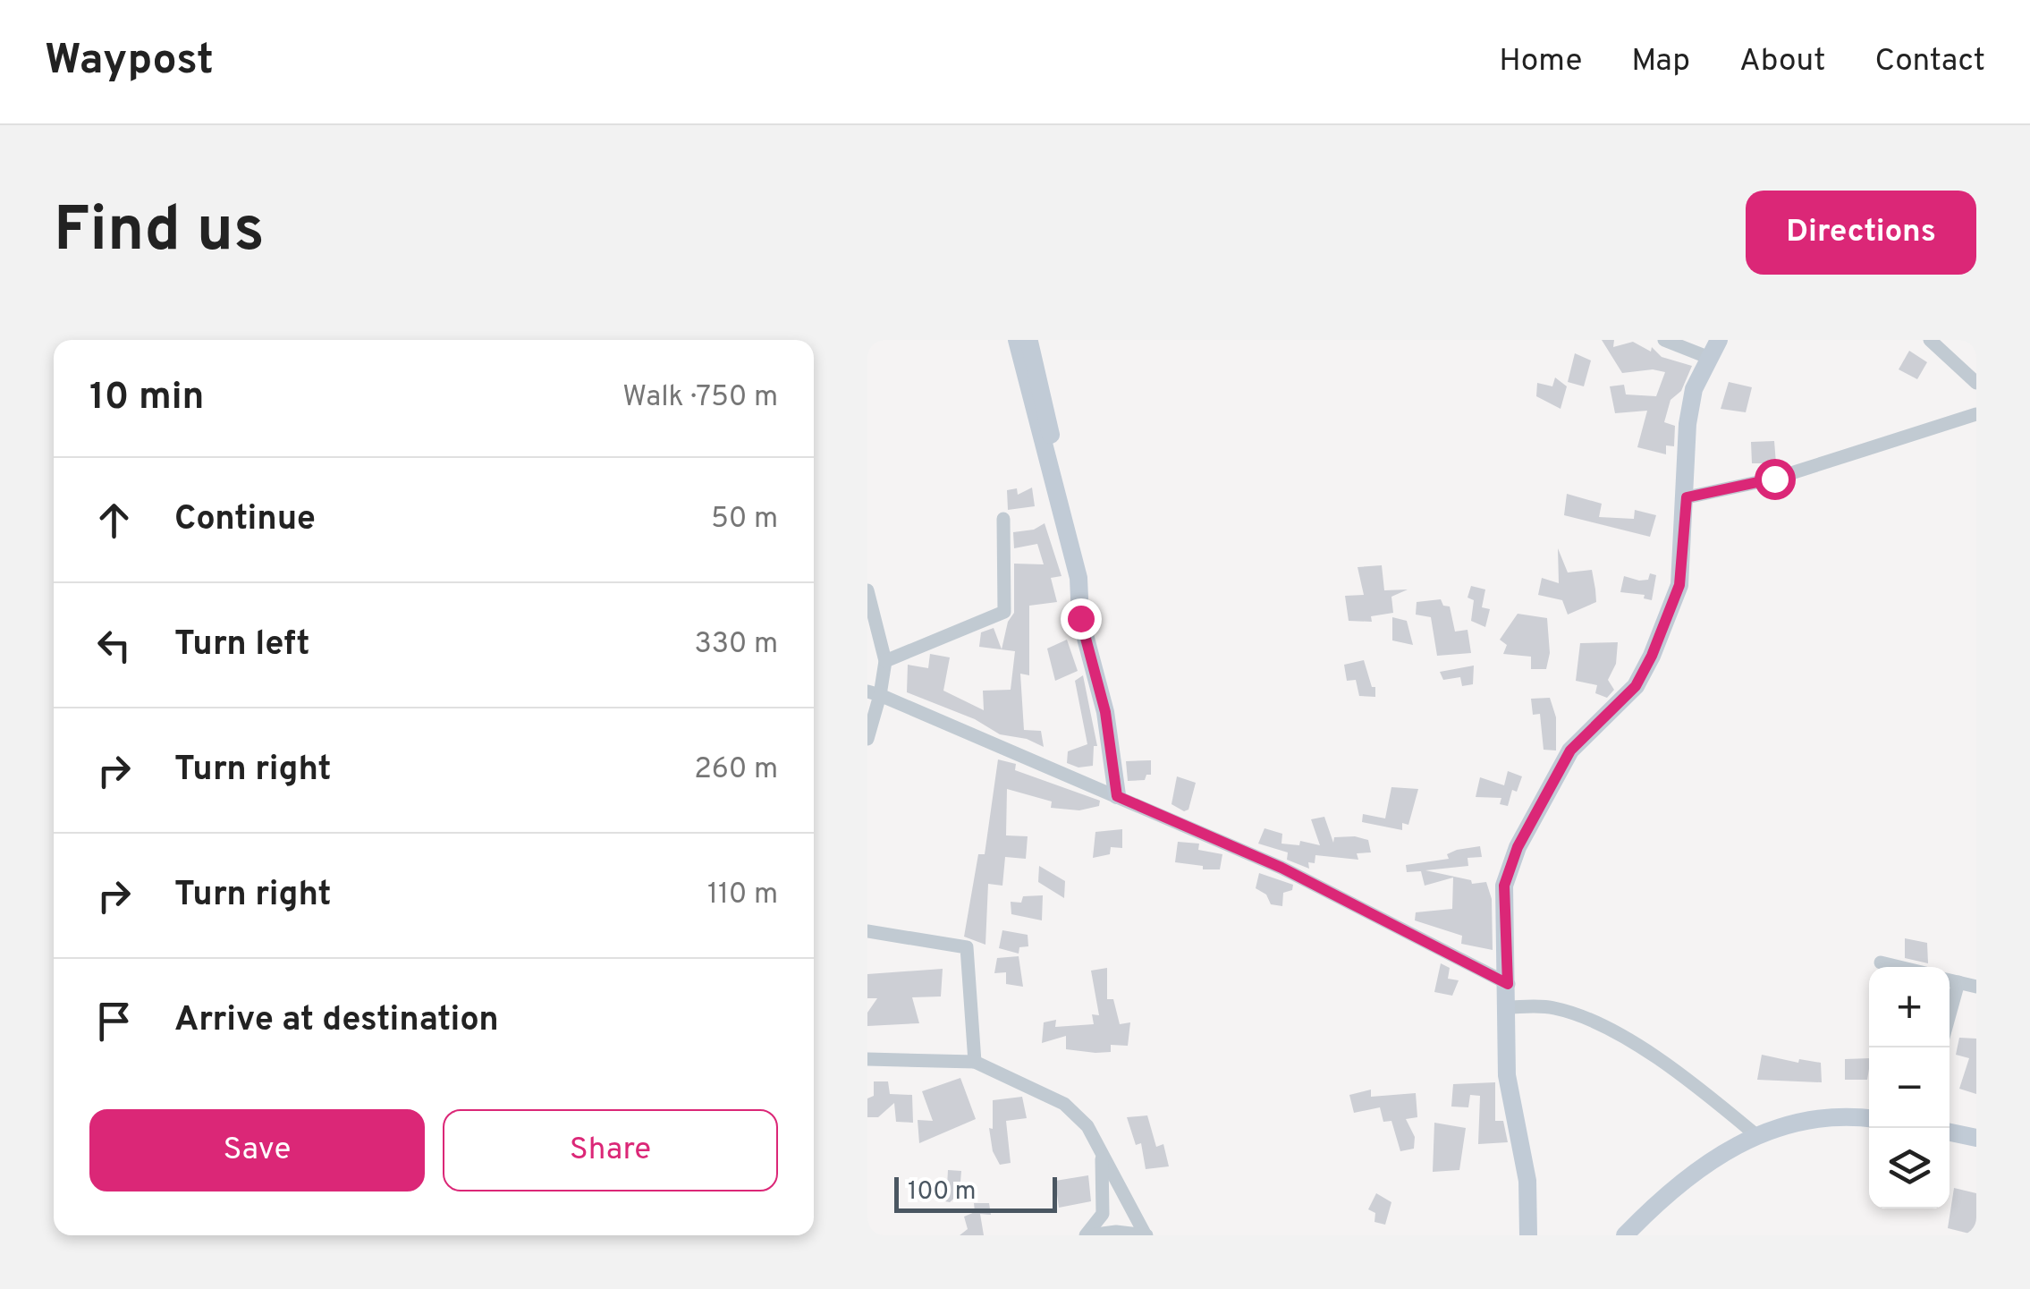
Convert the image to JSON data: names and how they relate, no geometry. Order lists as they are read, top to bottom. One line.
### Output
{"scale_bar":"100 m","page":{"header":"Waypost","nav":["Home","Map","About","Contact"],"buttons":["Directions",["Save","Share"]],"title":"Find us","heading":["10 min","Walk · 750 m"],"list":[["Continue","50 m"],["Turn left","330 m"],["Turn right","260 m"],["Turn right","110 m"],"Arrive at destination"],"map_buttons":["+","−"],"scale":"100 m"}}
